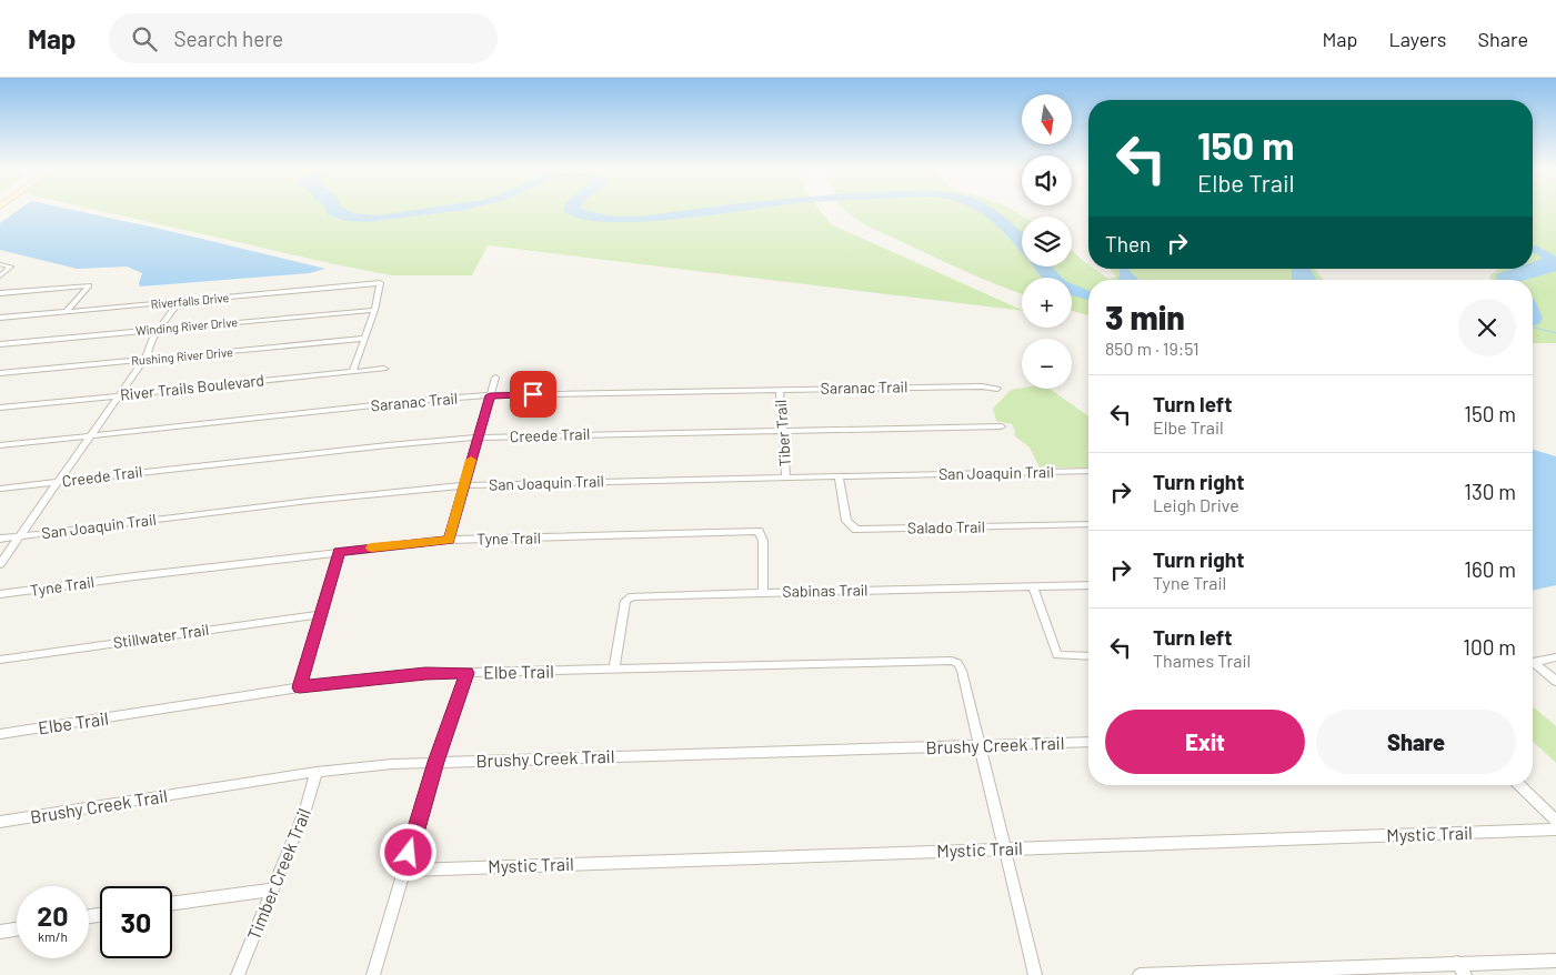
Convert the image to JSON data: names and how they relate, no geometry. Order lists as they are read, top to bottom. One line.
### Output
{"streets":{"street":["Riverfalls Drive","Winding River Drive","Rushing River Drive","River Trails Boulevard","Saranac Trail","Tiber Trail","Creede Trail","San Joaquin Trail","Salado Trail","Tyne Trail","Sabinas Trail","Stillwater Trail","Elbe Trail","Brushy Creek Trail","Mystic Trail","Timber Creek Trail"]},"crossings":[["Riverfalls Drive","Winding River Drive"],["Saranac Trail","Tiber Trail"],["Tiber Trail","Creede Trail"],["Tiber Trail","San Joaquin Trail"],["San Joaquin Trail","Salado Trail"],["Tyne Trail","Sabinas Trail"],["Sabinas Trail","Elbe Trail"],["Elbe Trail","Brushy Creek Trail"],["Brushy Creek Trail","Timber Creek Trail"]],"north":"bottom","page":{"header":"Map","search":"Search here","nav":["Map","Layers","Share"],"map_buttons":["+","−"],"turn":["150 m","Elbe Trail"],"then":"Then","heading":["3 min","850 m · 19:51"],"list":[{"name":"Turn left","note":"Elbe Trail","value":"150 m"},{"name":"Turn right","note":"Leigh Drive","value":"130 m"},{"name":"Turn right","note":"Tyne Trail","value":"160 m"},{"name":"Turn left","note":"Thames Trail","value":"100 m"}],"buttons":["Exit","Share"],"speed":"20 km/h","limit":"30"}}
